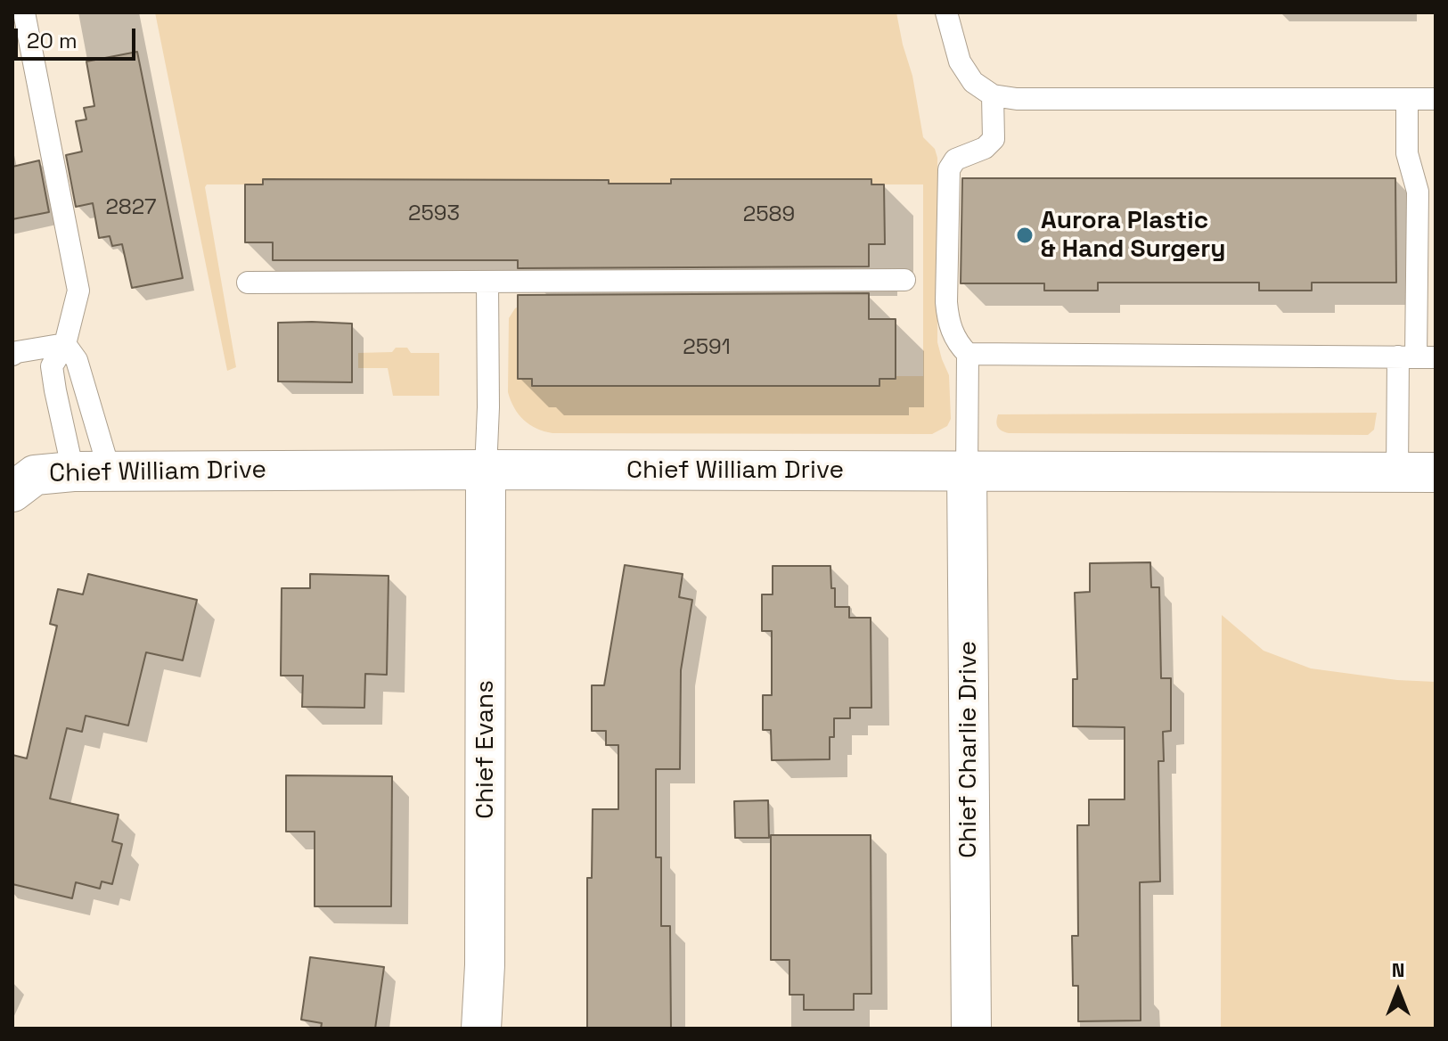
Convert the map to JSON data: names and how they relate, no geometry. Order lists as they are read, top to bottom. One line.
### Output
{"streets":{"street":["Chief William Drive","Chief Evans","Chief Charlie Drive"]},"crossings":[["Chief William Drive","Chief Evans"],["Chief William Drive","Chief Charlie Drive"]],"places":["Aurora Plastic & Hand Surgery"],"house_numbers":["2827","2593","2589","2591"],"scale_bar":"20 m","north":"top"}
